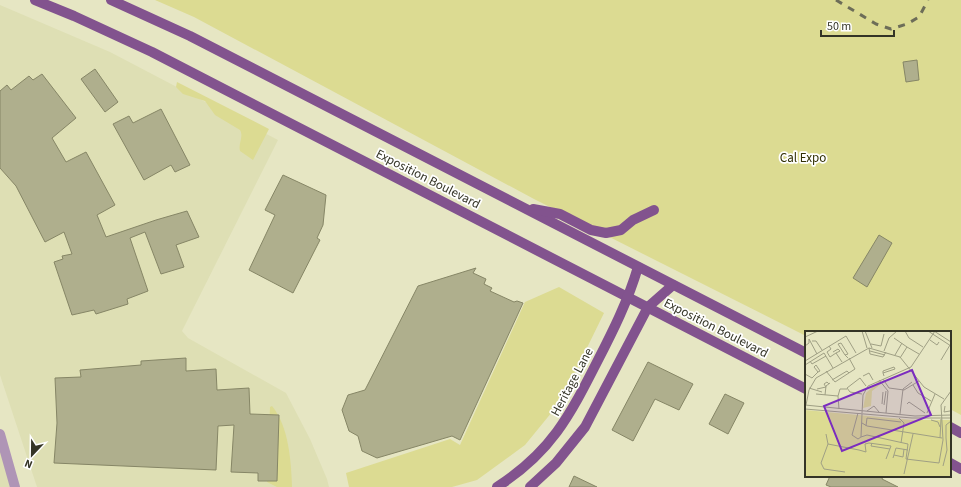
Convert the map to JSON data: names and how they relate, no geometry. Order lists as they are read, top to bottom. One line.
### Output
{"streets":{"main road":["Exposition Boulevard","Heritage Lane"]},"crossings":[["Exposition Boulevard","Heritage Lane"]],"parks":["Cal Expo"],"scale_bar":"50 m","north":"bottom"}
